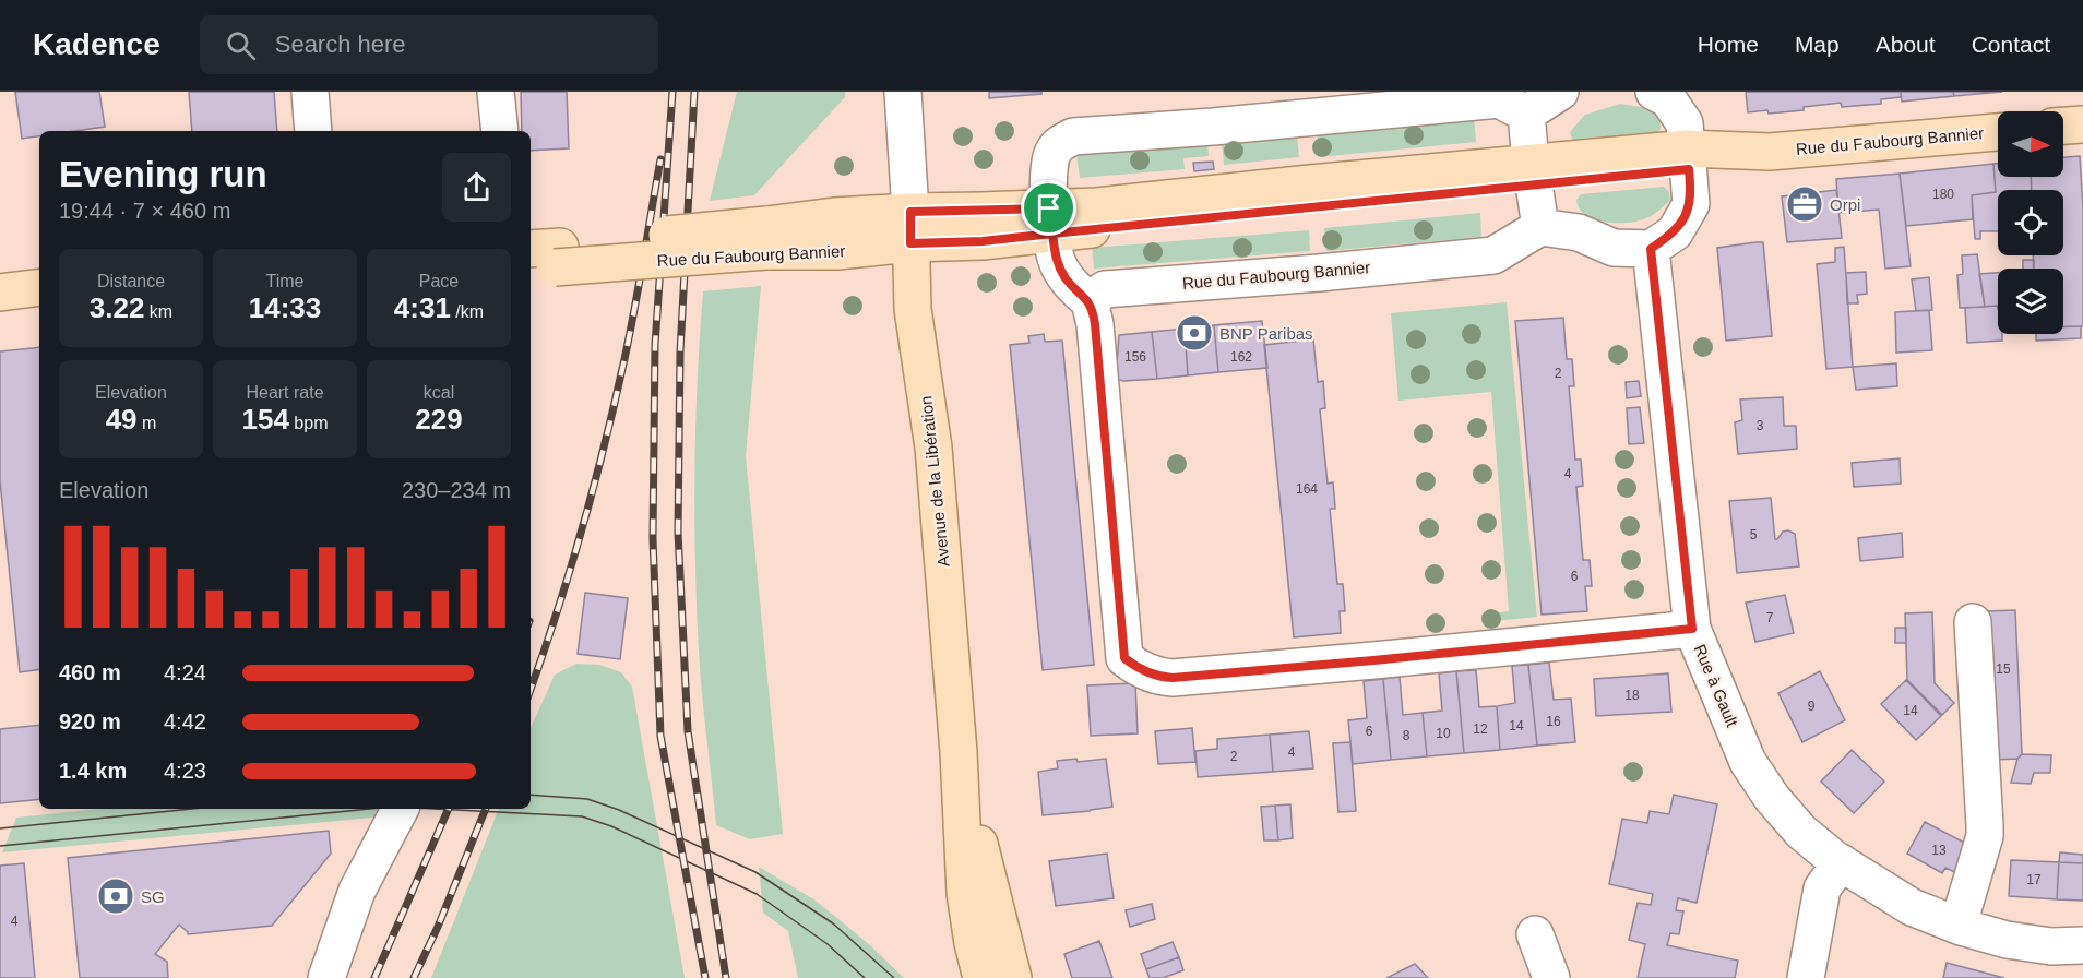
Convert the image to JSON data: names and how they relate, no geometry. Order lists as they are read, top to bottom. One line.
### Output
{"streets":{"main road":["Rue du Faubourg Bannier","Avenue de la Libération"],"street":["Rue à Gault"]},"crossings":[["Rue du Faubourg Bannier","Avenue de la Libération"]],"places":{"office":["Orpi"],"bank":["BNP Paribas","SG"]},"house_numbers":["180","156","162","2","3","4","164","5","6","7","15","18","9","14","16","14","12","6","10","8","4","2","13","17","4"],"north":"right","page":{"header":"Kadence","search":"Search here","nav":["Home","Map","About","Contact"],"heading":["Evening run","19:44 · 7 × 460 m"],"stats":[["Distance","3.22 km"],["Time","14:33"],["Pace","4:31 /km"],["Elevation","49 m"],["Heart rate","154 bpm"],["kcal","229"]],"chart":["Elevation","230–234 m"],"list":[{"name":"460 m","note":"4:24"},{"name":"920 m","note":"4:42"},{"name":"1.4 km","note":"4:23"}]}}
